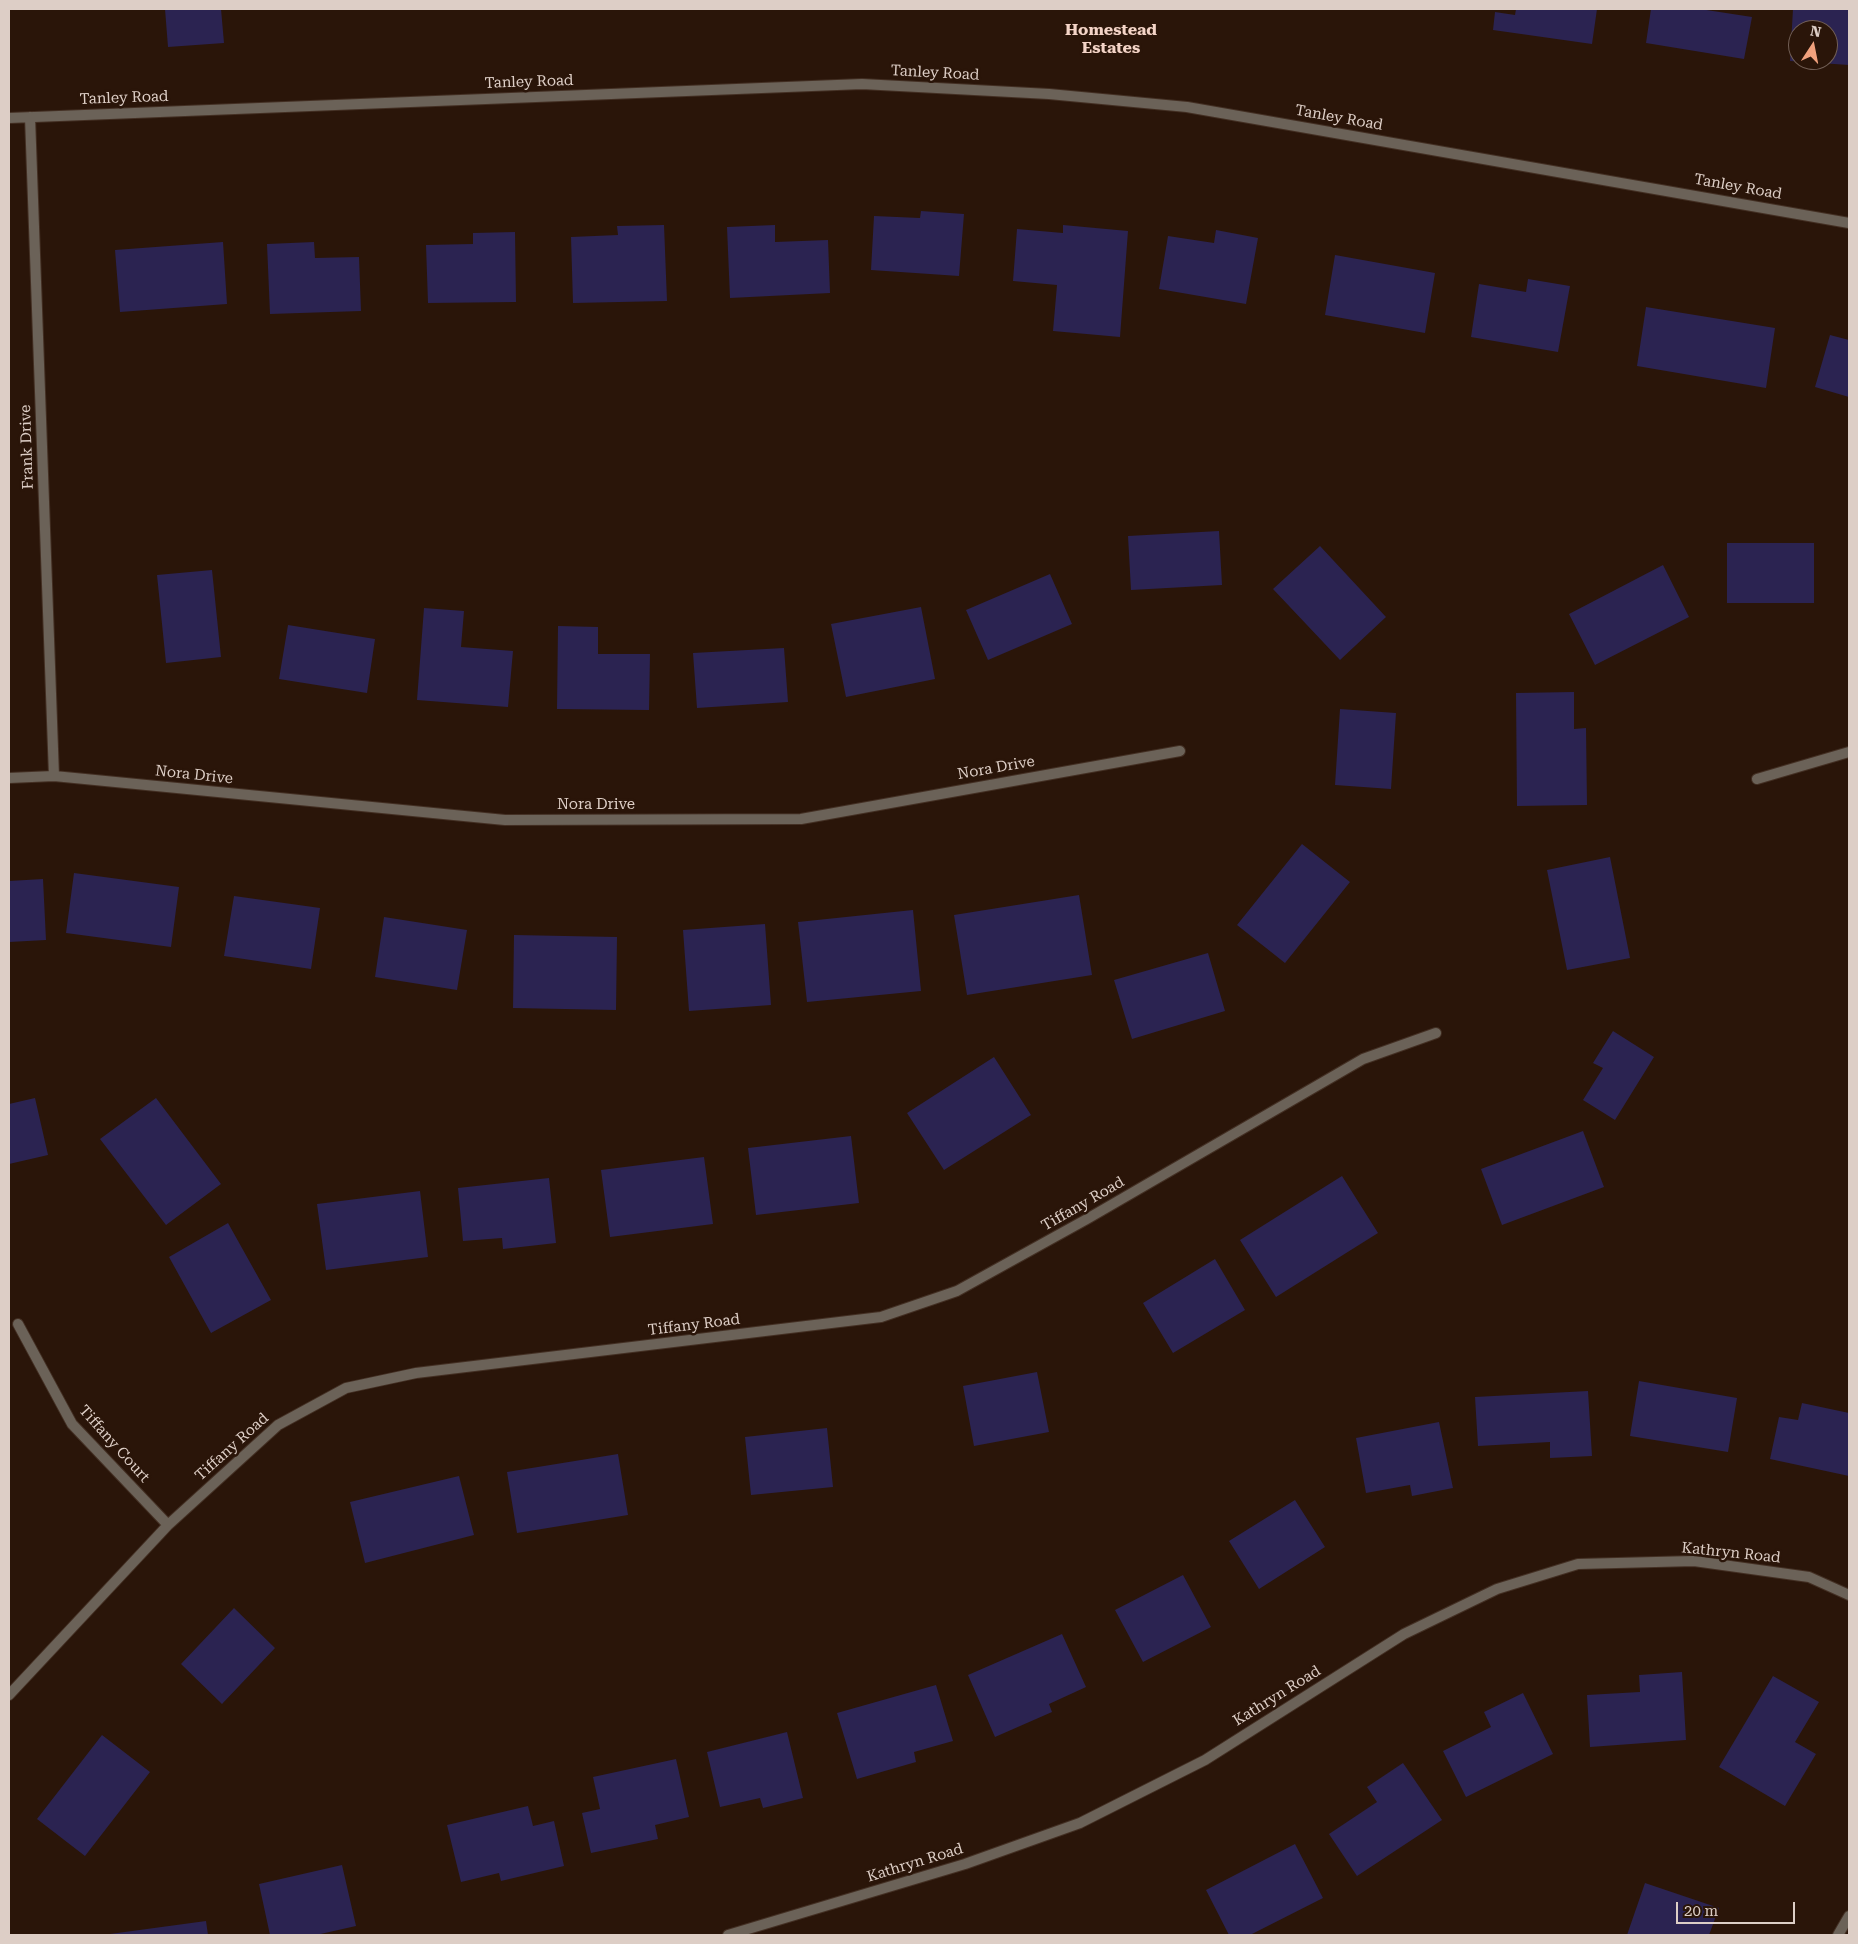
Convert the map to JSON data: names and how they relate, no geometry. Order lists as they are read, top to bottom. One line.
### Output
{"streets":{"street":["Tanley Road","Frank Drive","Nora Drive","Tiffany Road","Tiffany Court","Kathryn Road"]},"crossings":[["Tanley Road","Frank Drive"],["Frank Drive","Nora Drive"],["Tiffany Road","Tiffany Court"]],"districts":["Homestead Estates"],"scale_bar":"20 m","north":"top"}
